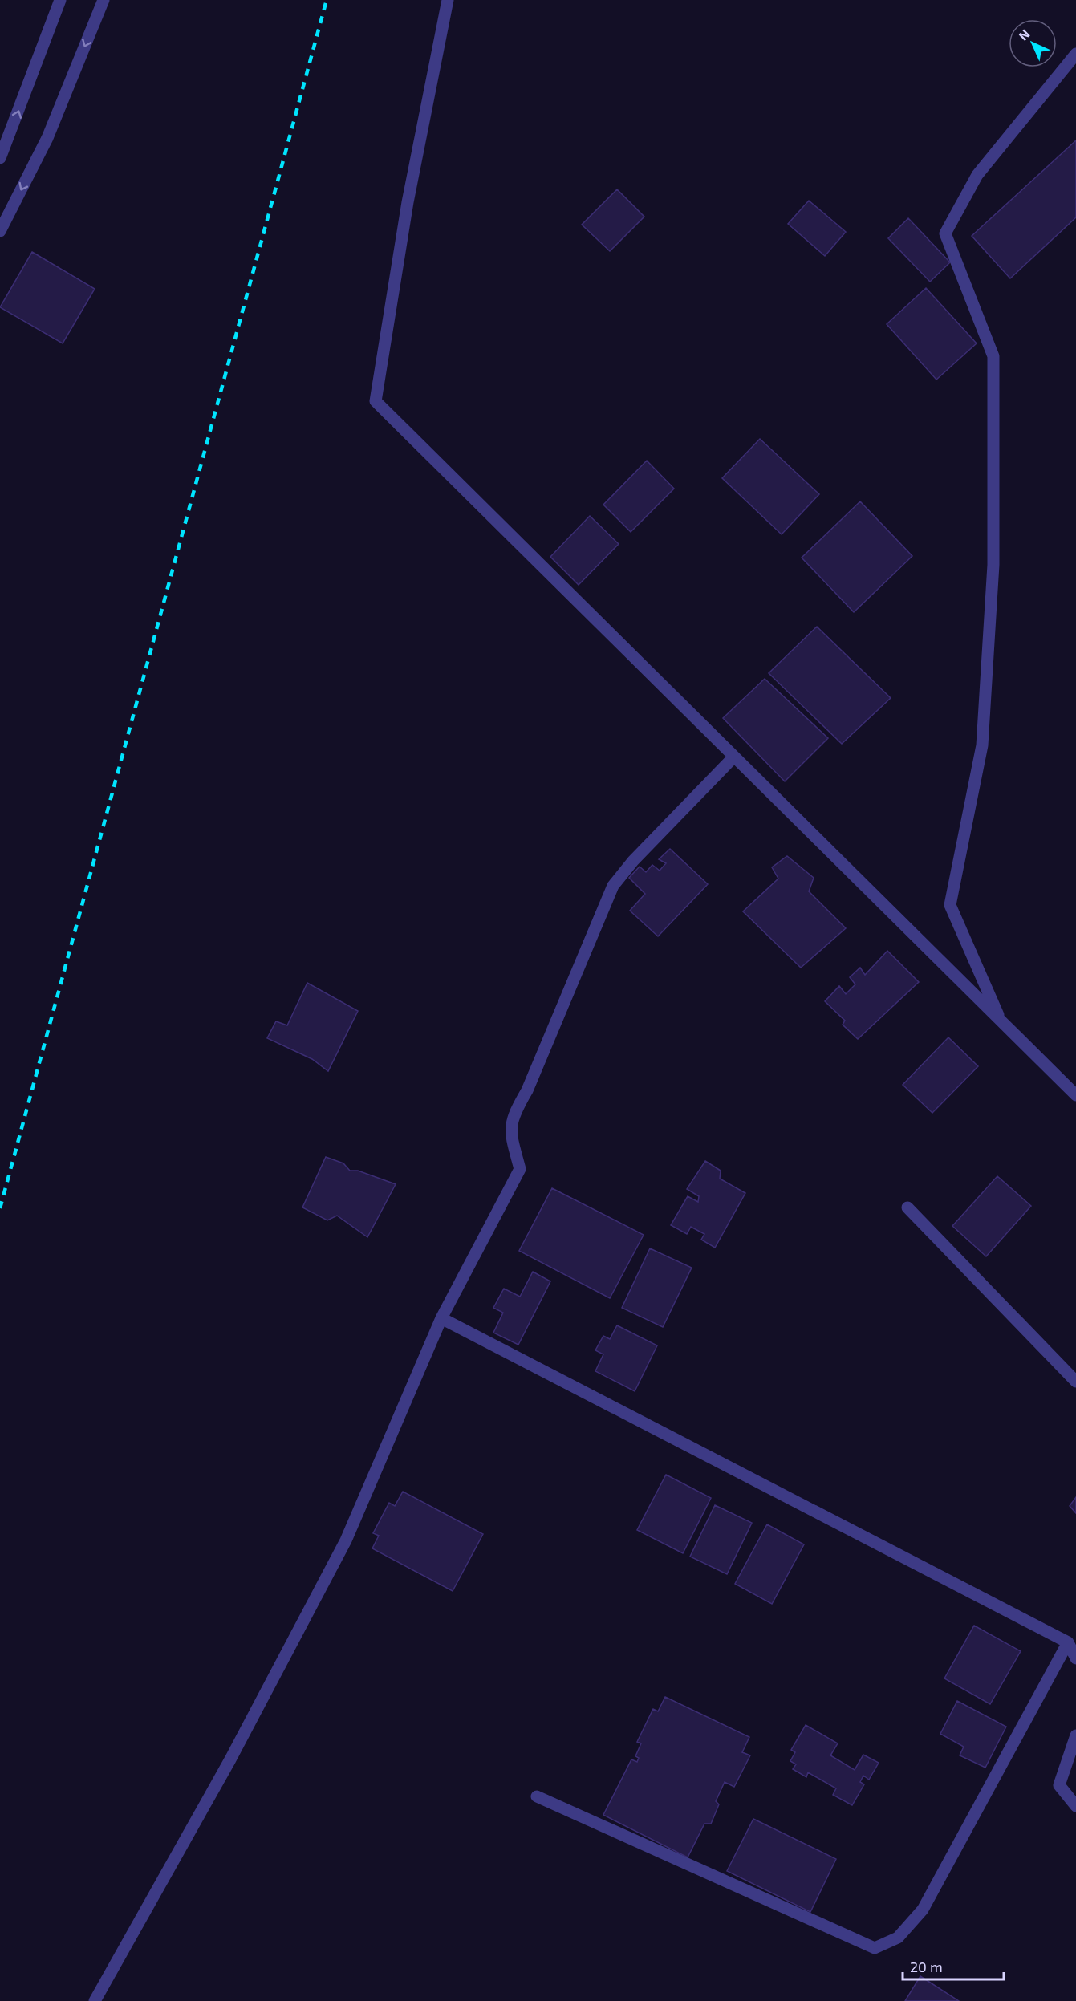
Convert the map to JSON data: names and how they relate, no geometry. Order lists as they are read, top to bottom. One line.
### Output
{"scale_bar":"20 m","north":"top left"}
